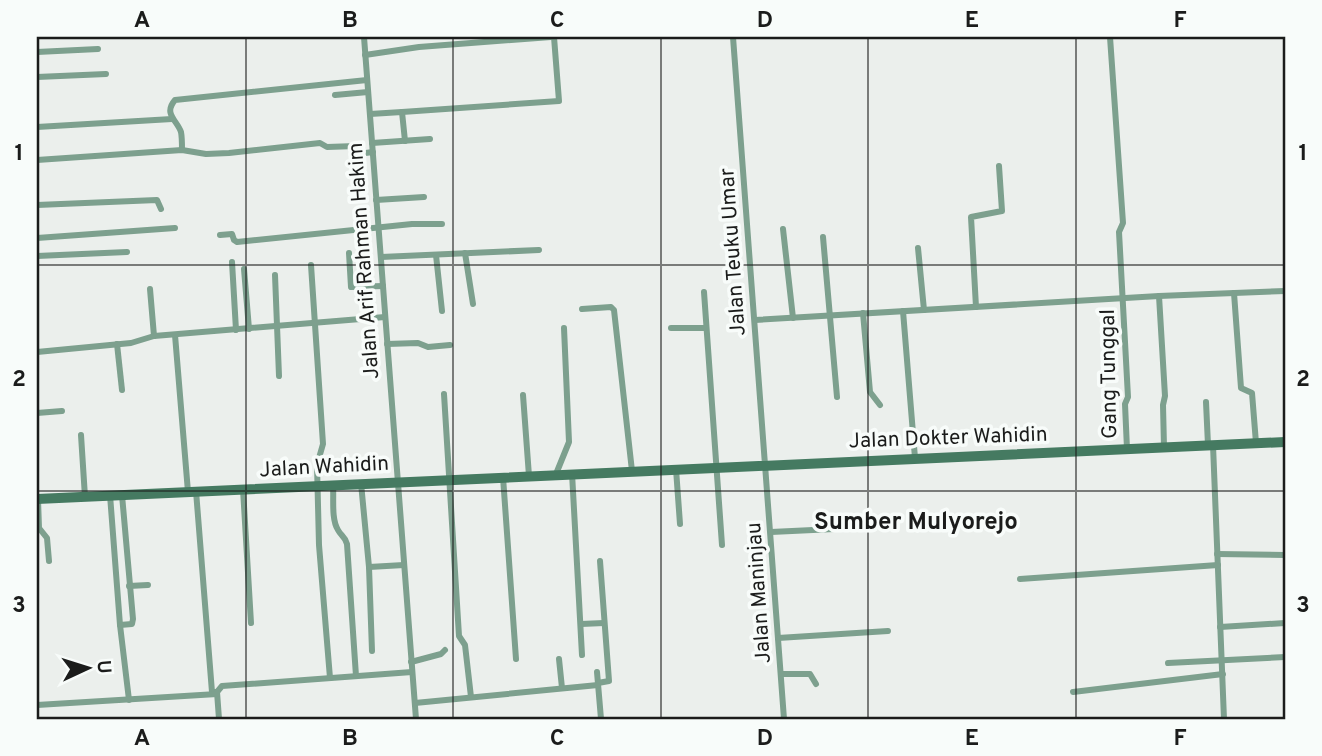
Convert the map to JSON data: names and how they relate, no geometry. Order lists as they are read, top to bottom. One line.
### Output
{"streets":{"street":["Jalan Teuku Umar","Jalan Arif Rahman Hakim","Gang Tunggal","Jalan Dokter Wahidin","Jalan Wahidin","Jalan Maninjau"]},"crossings":[["Jalan Teuku Umar","Jalan Dokter Wahidin"],["Jalan Teuku Umar","Jalan Maninjau"],["Jalan Arif Rahman Hakim","Jalan Wahidin"],["Gang Tunggal","Jalan Dokter Wahidin"],["Jalan Dokter Wahidin","Jalan Wahidin"],["Jalan Dokter Wahidin","Jalan Maninjau"]],"districts":["Sumber Mulyorejo"],"north":"right","grid":{"columns":["A","B","C","D","E","F"],"rows":["1","2","3"]}}
